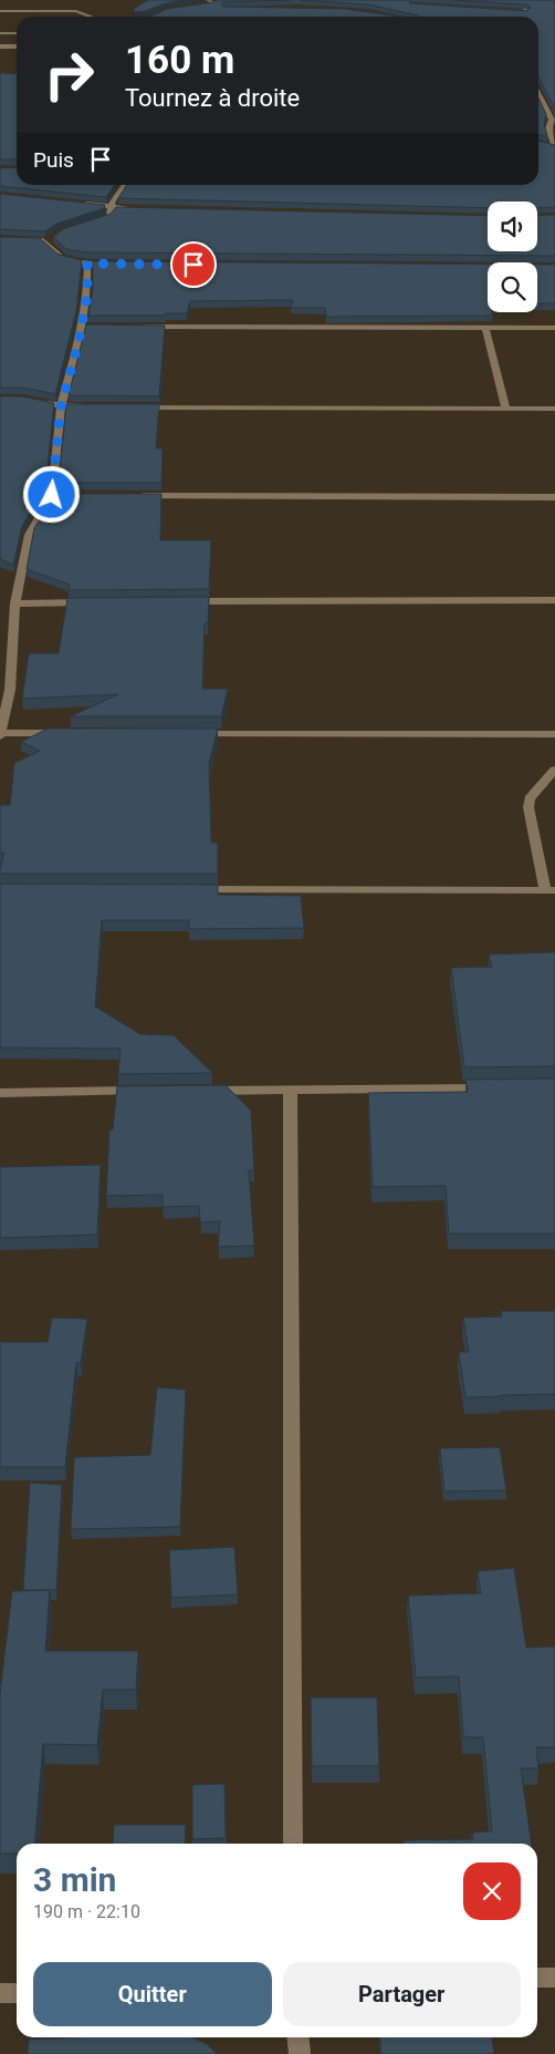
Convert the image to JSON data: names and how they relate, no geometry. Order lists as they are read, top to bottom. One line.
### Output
{"page":{"turn":["160 m","Tournez à droite"],"then":"Puis","heading":["3 min","190 m · 22:10"],"buttons":["Quitter","Partager"]}}
